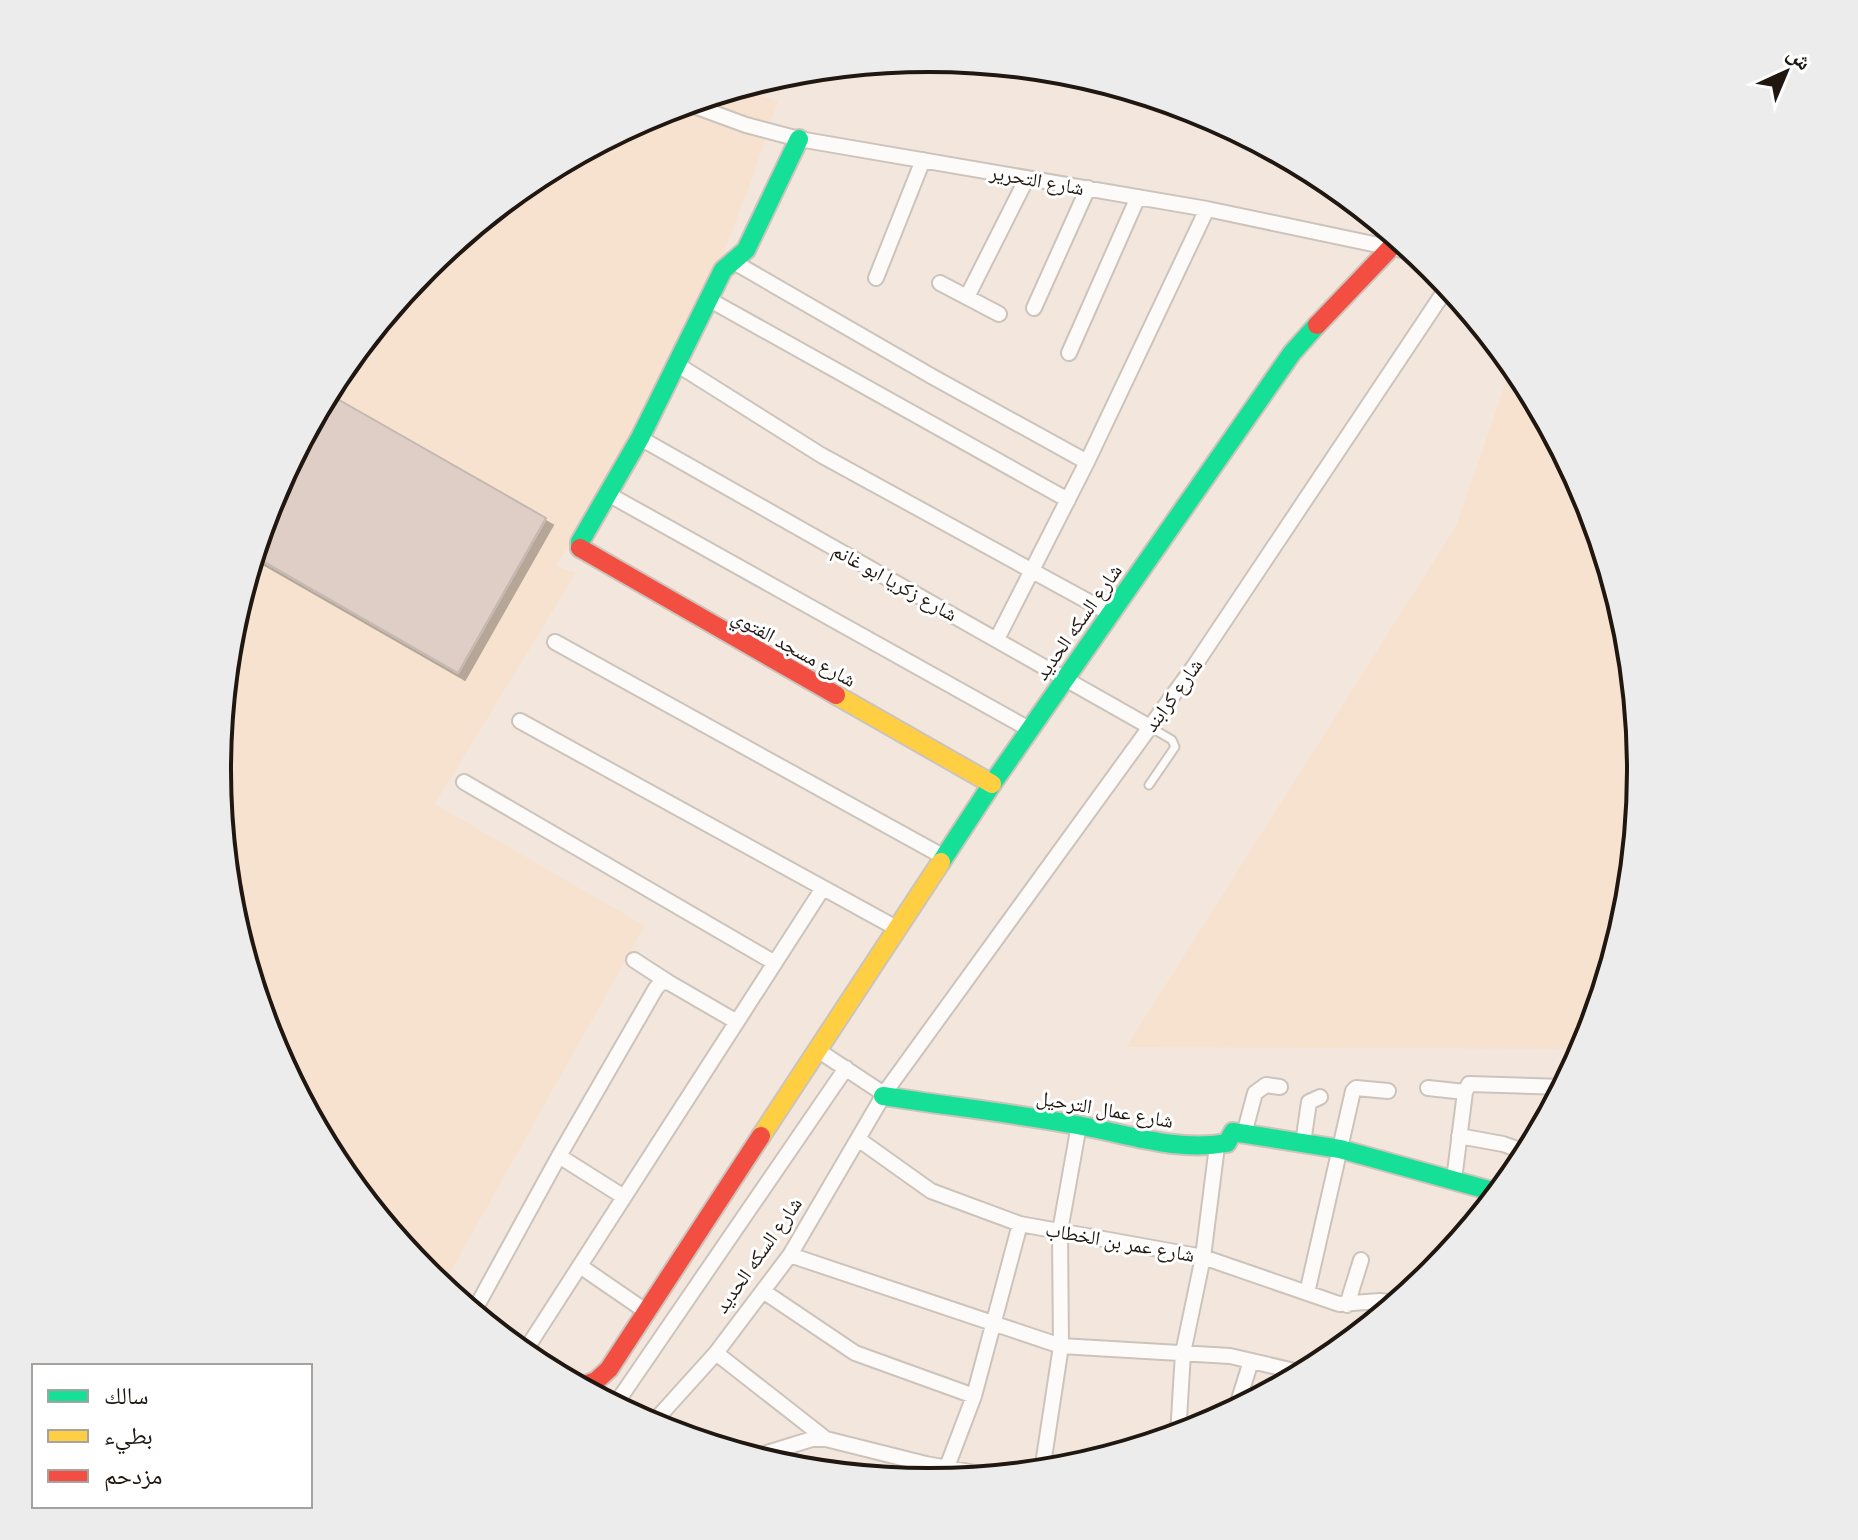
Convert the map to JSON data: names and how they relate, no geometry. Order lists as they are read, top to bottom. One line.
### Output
{"streets":{"street":["شارع التحرير","شارع زكريا ابو غانم","شارع السكه الحديد","شارع مسجد الفتوي","شارع كرابند","شارع عمال الترحيل","شارع عمر بن الخطاب"]},"crossings":[["شارع زكريا ابو غانم","شارع السكه الحديد"],["شارع زكريا ابو غانم","شارع كرابند"],["شارع السكه الحديد","شارع مسجد الفتوي"],["شارع السكه الحديد","شارع كرابند"],["شارع السكه الحديد","شارع عمال الترحيل"],["شارع السكه الحديد","شارع عمر بن الخطاب"],["شارع كرابند","شارع عمال الترحيل"]],"legend":["سالك","بطيء","مزدحم"],"north":"top right"}
